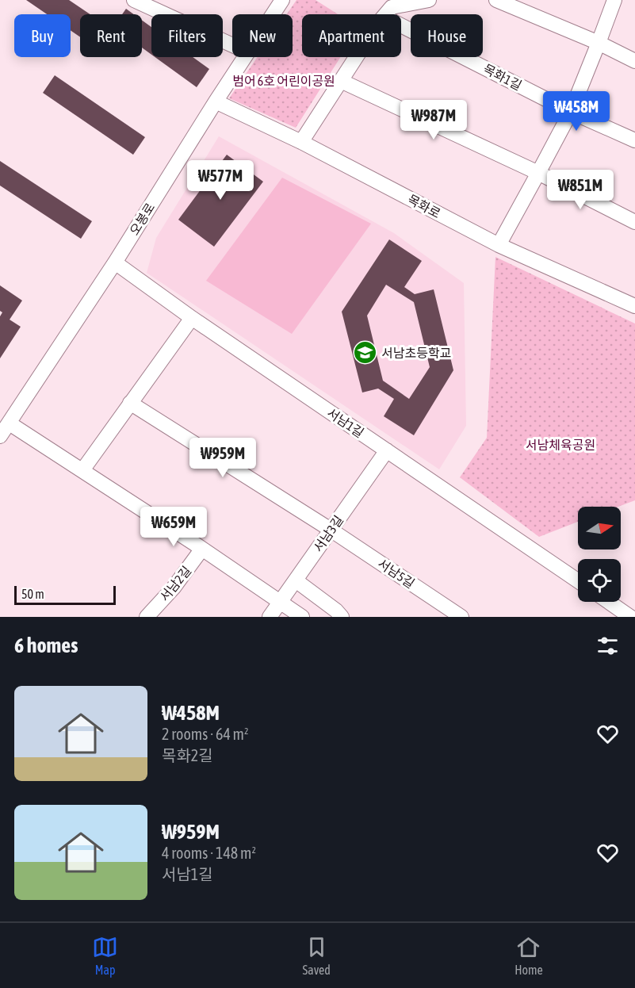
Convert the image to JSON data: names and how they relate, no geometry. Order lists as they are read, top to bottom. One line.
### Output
{"streets":{"street":["목화1길","목화로","오봉로","서남1길","서남3길","서남5길","서남2길"]},"crossings":[["목화로","오봉로"],["오봉로","서남1길"],["서남1길","서남3길"],["서남3길","서남5길"]],"parks":["범어 6호 어린이공원","서남체육공원"],"places":{"school or university":["서남초등학교"]},"scale_bar":"50 m","north":"right","page":{"chip":["Buy","Rent","Filters","New","Apartment","House"],"price":["₩458M","₩987M","₩577M","₩851M","₩959M","₩659M"],"scale":"50 m","heading":"6 homes","list":[{"name":"₩458M","note":"2 rooms · 64 m² · 목화2길"},{"name":"₩959M","note":"4 rooms · 148 m² · 서남1길"}],"tabs":["Map","Saved","Home"]}}
